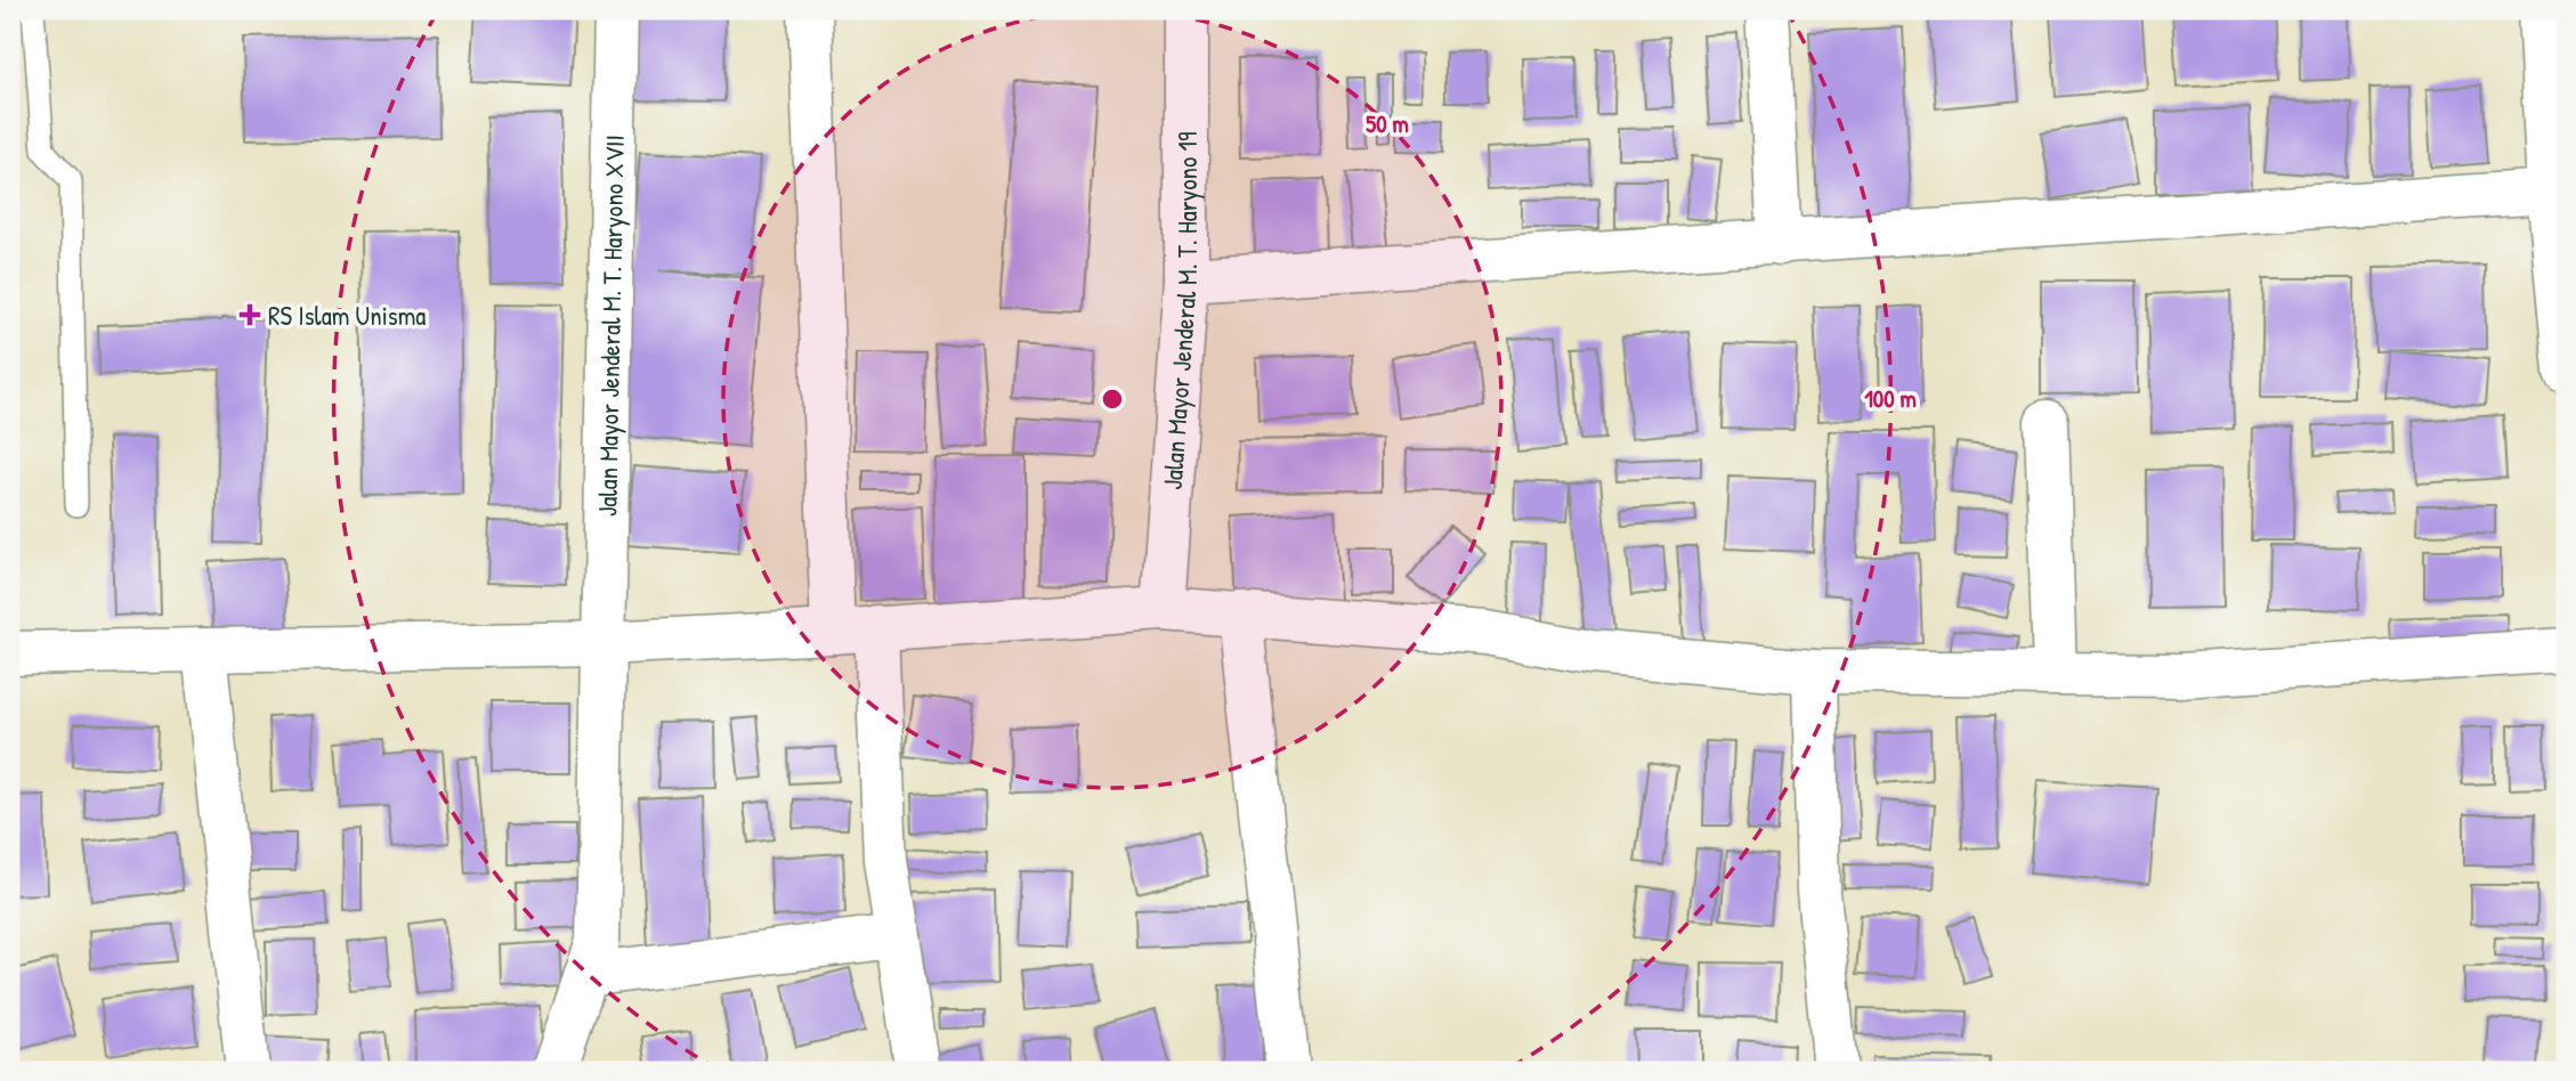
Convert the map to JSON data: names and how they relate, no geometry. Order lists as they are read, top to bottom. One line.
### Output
{"streets":{"street":["Jalan Mayor Jenderal M. T. Haryono 19","Jalan Mayor Jenderal M. T. Haryono XVII"]},"places":{"health":["RS Islam Unisma"]},"rings":["50 m","100 m"]}
